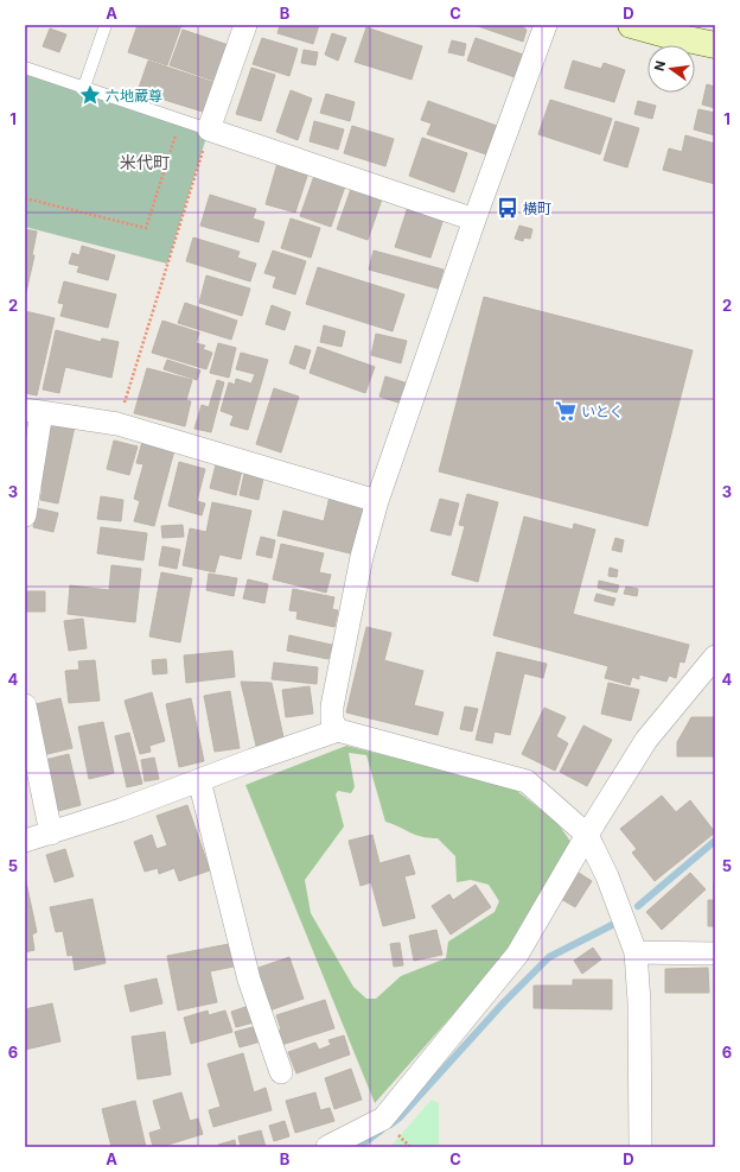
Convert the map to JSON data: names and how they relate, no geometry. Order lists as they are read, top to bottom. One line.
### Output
{"districts":["米代町"],"places":{"place":["六地蔵尊"],"bus stop":["横町"],"supermarket":["いとく"]},"north":"left","grid":{"columns":["A","B","C","D"],"rows":["1","2","3","4","5","6"]}}
